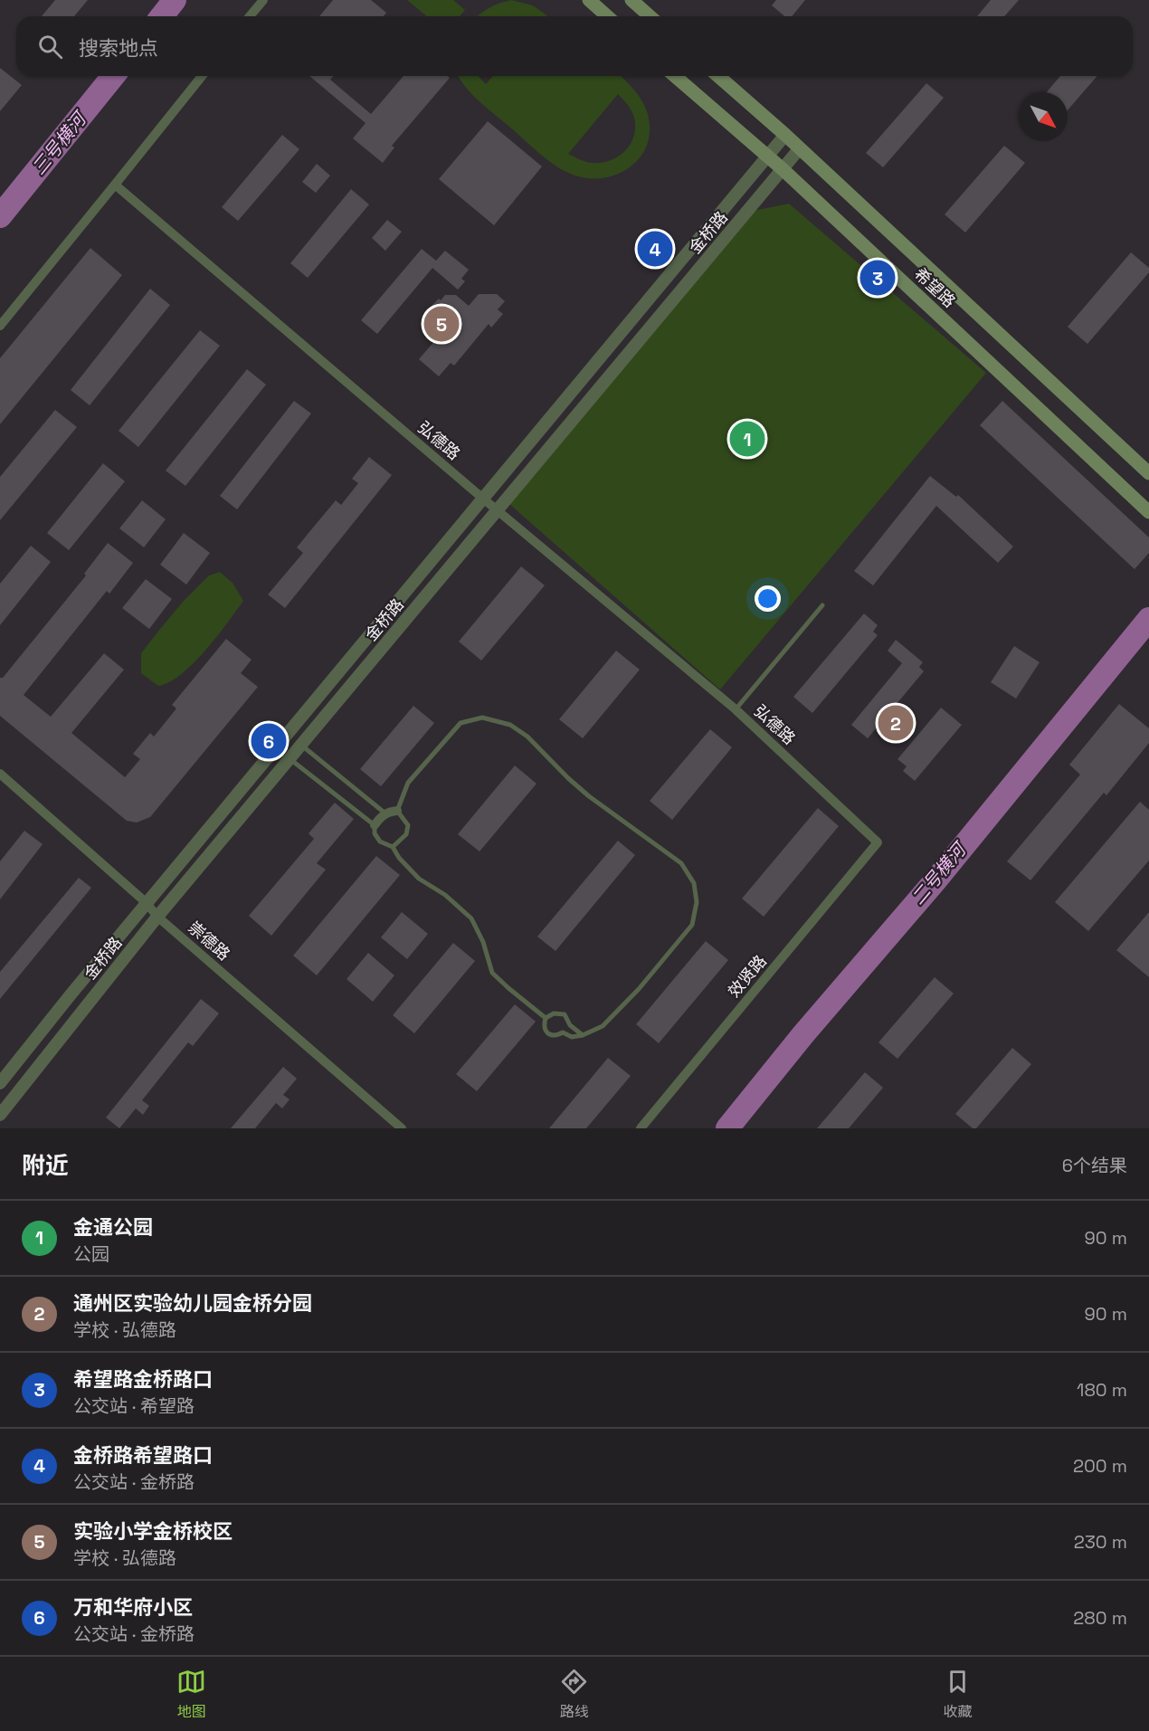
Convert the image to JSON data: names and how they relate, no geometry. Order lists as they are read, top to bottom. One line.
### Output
{"streets":{"main road":["希望路"],"street":["金桥路","弘德路","崇德路","效贤路"]},"crossings":[["金桥路","希望路"],["金桥路","弘德路"],["金桥路","崇德路"],["弘德路","效贤路"]],"water":["三号横河","二号横河"],"north":"bottom right","page":{"search":"搜索地点","pins":["4","3","5","1","2","6"],"heading":["附近","6个结果"],"list":[{"mark":"1","name":"金通公园","note":"公园","value":"90 m"},{"mark":"2","name":"通州区实验幼儿园金桥分园","note":"学校 · 弘德路","value":"90 m"},{"mark":"3","name":"希望路金桥路口","note":"公交站 · 希望路","value":"180 m"},{"mark":"4","name":"金桥路希望路口","note":"公交站 · 金桥路","value":"200 m"},{"mark":"5","name":"实验小学金桥校区","note":"学校 · 弘德路","value":"230 m"},{"mark":"6","name":"万和华府小区","note":"公交站 · 金桥路","value":"280 m"}],"nav":["地图","路线","收藏"]}}
